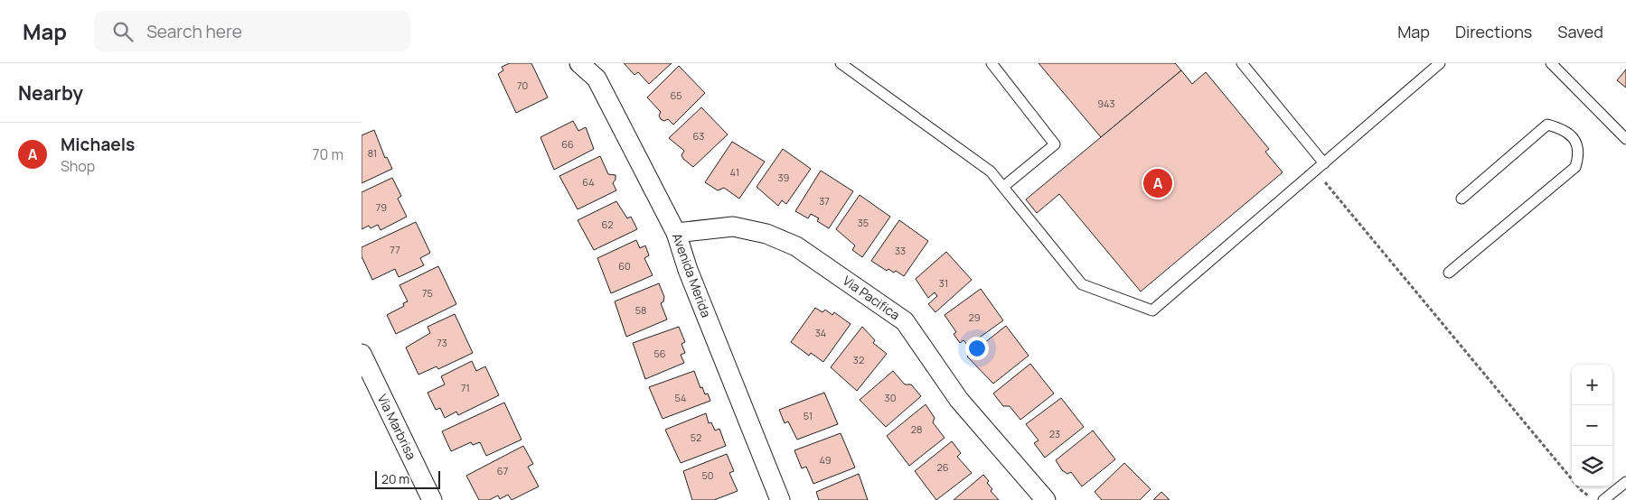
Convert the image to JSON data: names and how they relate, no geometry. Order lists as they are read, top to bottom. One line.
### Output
{"streets":{"street":["Avenida Merida","Via Pacifica","Via Marbrisa"]},"crossings":[["Avenida Merida","Via Pacifica"]],"house_numbers":["70","65","943","63","66","81","41","39","64","37","79","35","62","77","33","60","31","75","58","29","34","73","56","32","71","54","30","51","28","23","52","49","26","67","50"],"scale_bar":"20 m","page":{"header":"Map","search":"Search here","nav":["Map","Directions","Saved"],"heading":"Nearby","list":[{"mark":"A","name":"Michaels","note":"Shop","value":"70 m"}],"pins":"A","map_buttons":["+","−"],"scale":"20 m"}}
